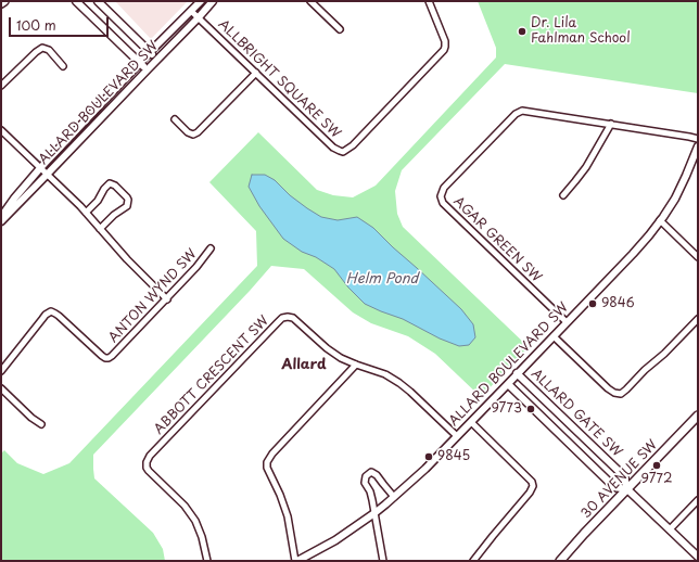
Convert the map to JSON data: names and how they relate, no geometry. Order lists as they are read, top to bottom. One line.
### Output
{"streets":{"main road":["30 AVENUE SW"],"street":["ALLBRIGHT SQUARE SW","ALLARD BOULEVARD SW","AGAR GREEN SW","ANTON WYND SW","ABBOTT CRESCENT SW","ALLARD GATE SW"]},"crossings":[["ALLBRIGHT SQUARE SW","ALLARD BOULEVARD SW"],["ALLARD BOULEVARD SW","AGAR GREEN SW"],["ALLARD BOULEVARD SW","ABBOTT CRESCENT SW"],["ALLARD BOULEVARD SW","ALLARD GATE SW"],["ALLARD GATE SW","30 AVENUE SW"]],"districts":["Allard"],"water":["Helm Pond"],"places":["Dr. Lila Fahlman School","9846","9773","9845","9772"],"scale_bar":"100 m"}
